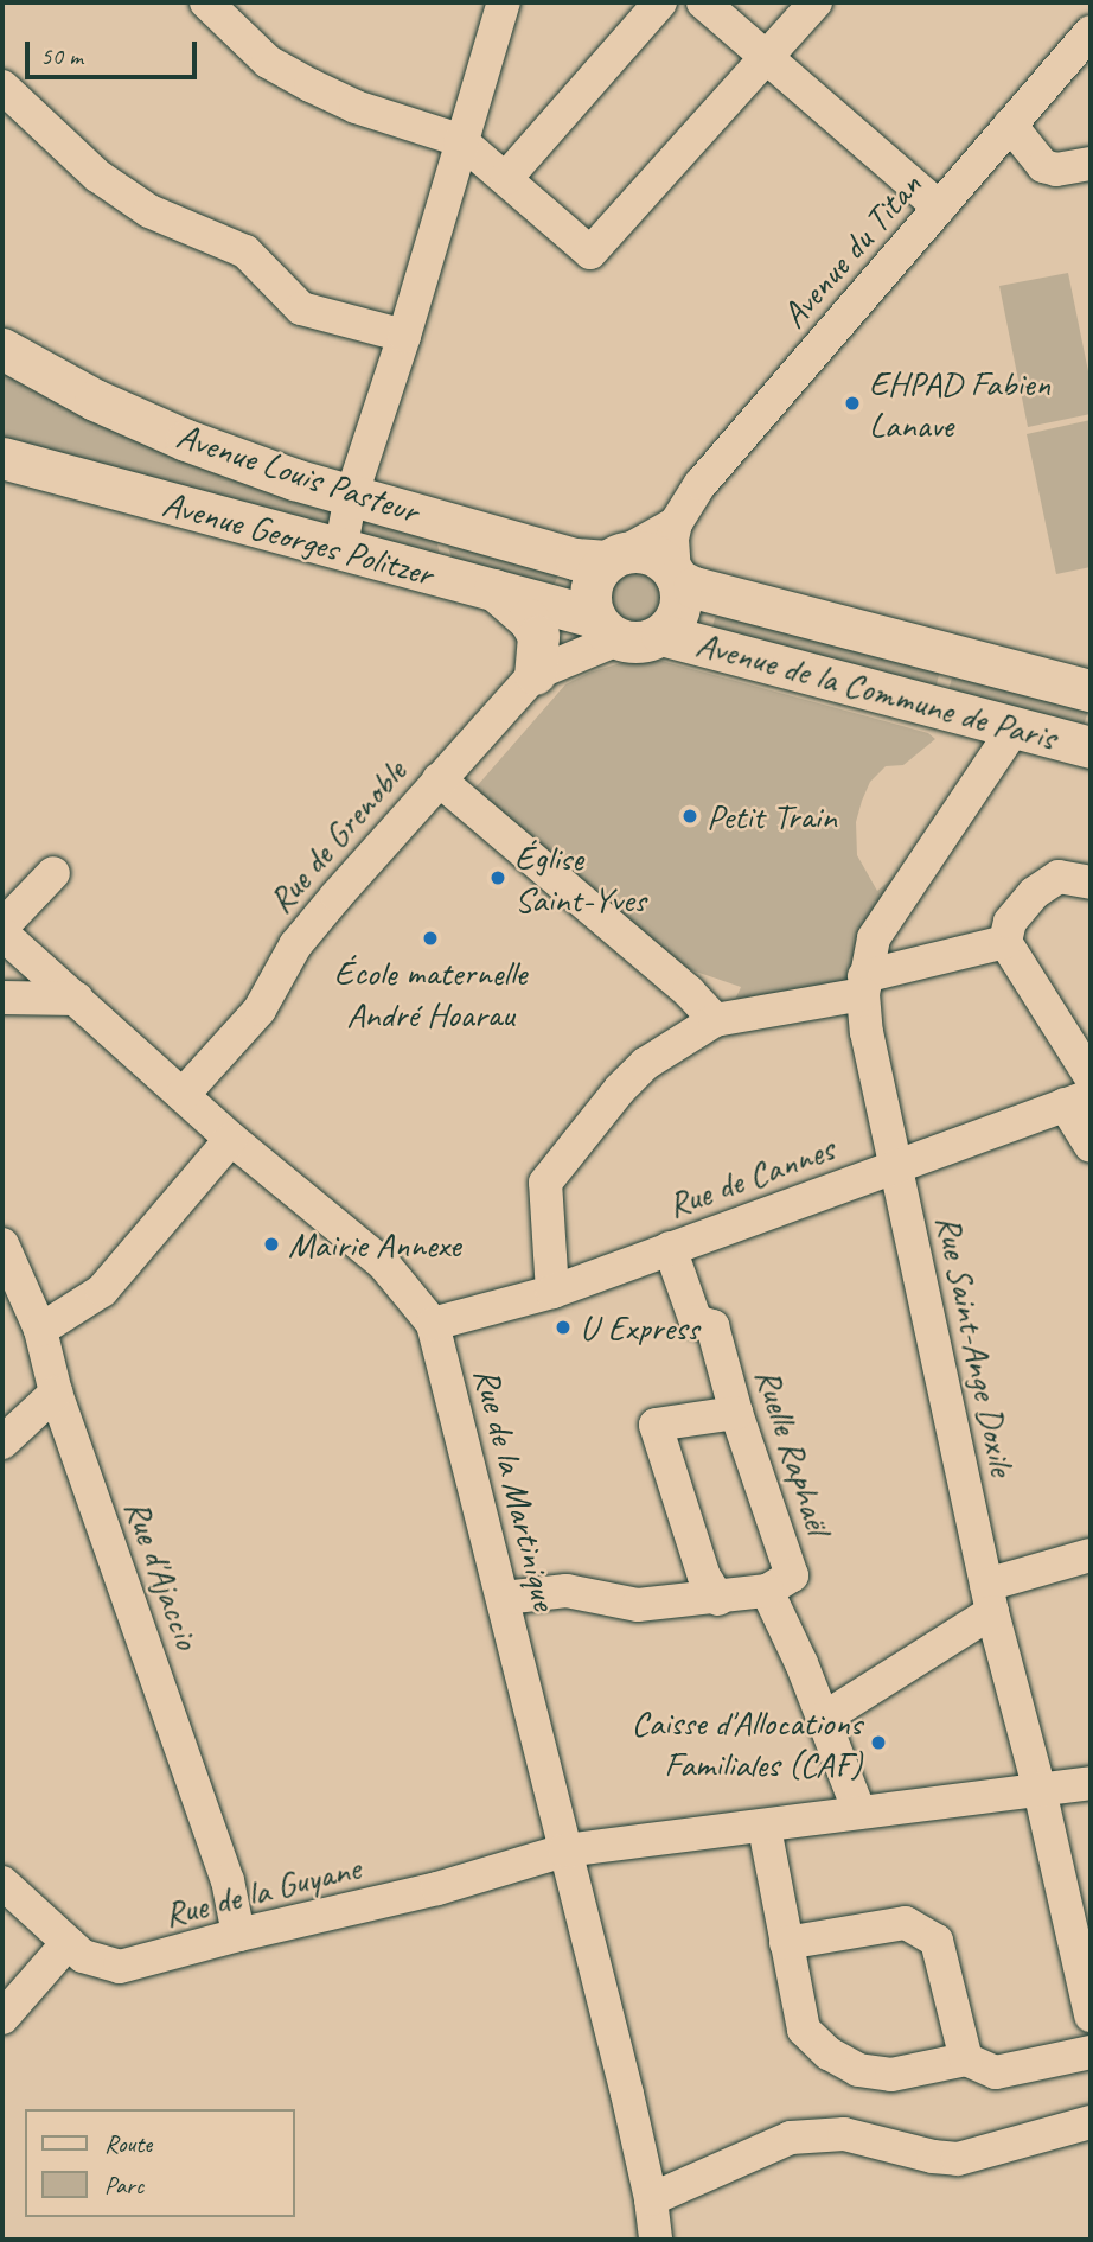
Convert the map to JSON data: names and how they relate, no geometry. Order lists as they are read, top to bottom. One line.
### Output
{"streets":{"main road":["Avenue Louis Pasteur","Avenue Georges Politzer","Avenue de la Commune de Paris"],"street":["Avenue du Titan","Rue de Grenoble","Rue de Cannes","Rue Saint-Ange Doxile","Ruelle Raphaël","Rue de la Martinique","Rue d'Ajaccio","Rue de la Guyane"]},"crossings":[["Avenue du Titan","Avenue Louis Pasteur"],["Avenue du Titan","Avenue Georges Politzer"],["Avenue du Titan","Avenue de la Commune de Paris"],["Avenue du Titan","Rue de Grenoble"],["Avenue Louis Pasteur","Avenue Georges Politzer"],["Avenue Louis Pasteur","Avenue de la Commune de Paris"],["Avenue Louis Pasteur","Rue de Grenoble"],["Avenue Georges Politzer","Avenue de la Commune de Paris"],["Avenue Georges Politzer","Rue de Grenoble"],["Avenue de la Commune de Paris","Rue de Grenoble"],["Avenue de la Commune de Paris","Rue Saint-Ange Doxile"],["Rue de Grenoble","Rue de la Martinique"],["Rue de Cannes","Rue Saint-Ange Doxile"],["Rue de Cannes","Ruelle Raphaël"],["Rue de Cannes","Rue de la Martinique"],["Rue Saint-Ange Doxile","Rue de la Guyane"],["Rue de la Martinique","Rue de la Guyane"],["Rue d'Ajaccio","Rue de la Guyane"]],"places":["EHPAD Fabien Lanave","Petit Train","Église Saint-Yves","École maternelle André Hoarau","Mairie Annexe","U Express","Caisse d'Allocations Familiales (CAF)"],"legend":["Route","Parc"],"scale_bar":"50 m"}
